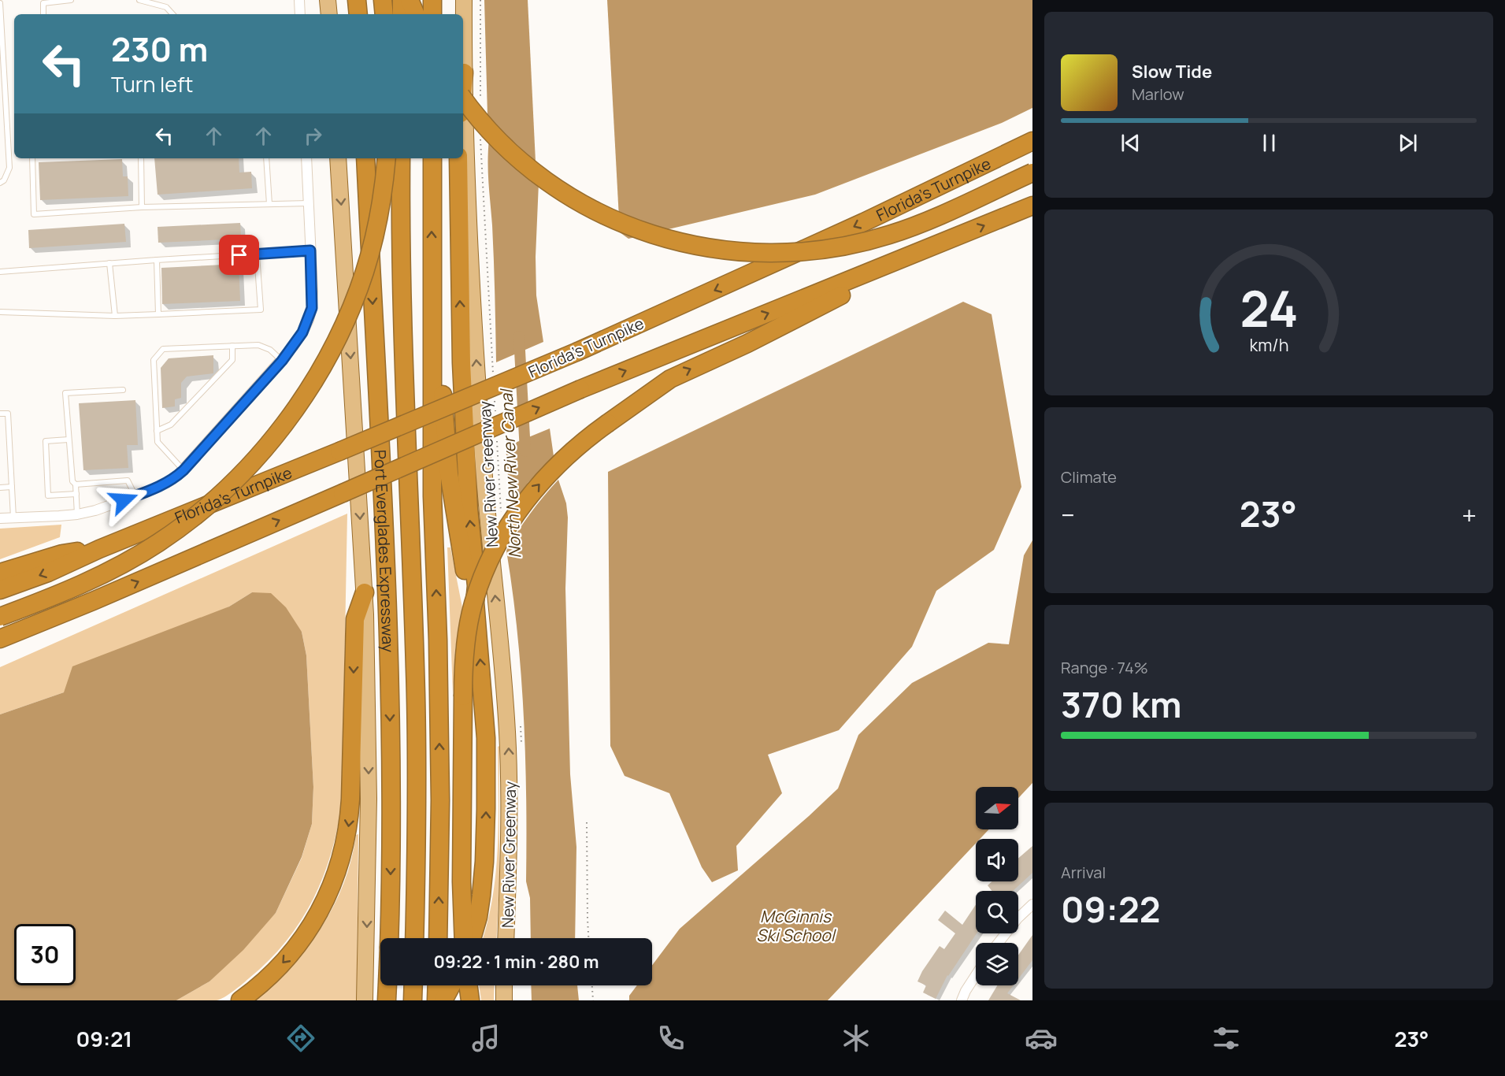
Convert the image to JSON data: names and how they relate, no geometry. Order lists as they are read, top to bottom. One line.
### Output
{"streets":{"highway":["Florida's Turnpike","Port Everglades Expressway"],"path":["New River Greenway"]},"water":["North New River Canal","McGinnis Ski School"],"north":"right","page":{"turn":["230 m","Turn left"],"song":["Slow Tide","Marlow"],"tile":["Climate",["Range · 74%","370 km"],["Arrival","09:22"]],"heat":["−","23°","+"],"limit":"30","trip":"09:22 · 1 min · 280 m","tabs":["09:21","23°"],"gauge":["24","km/h"]}}
